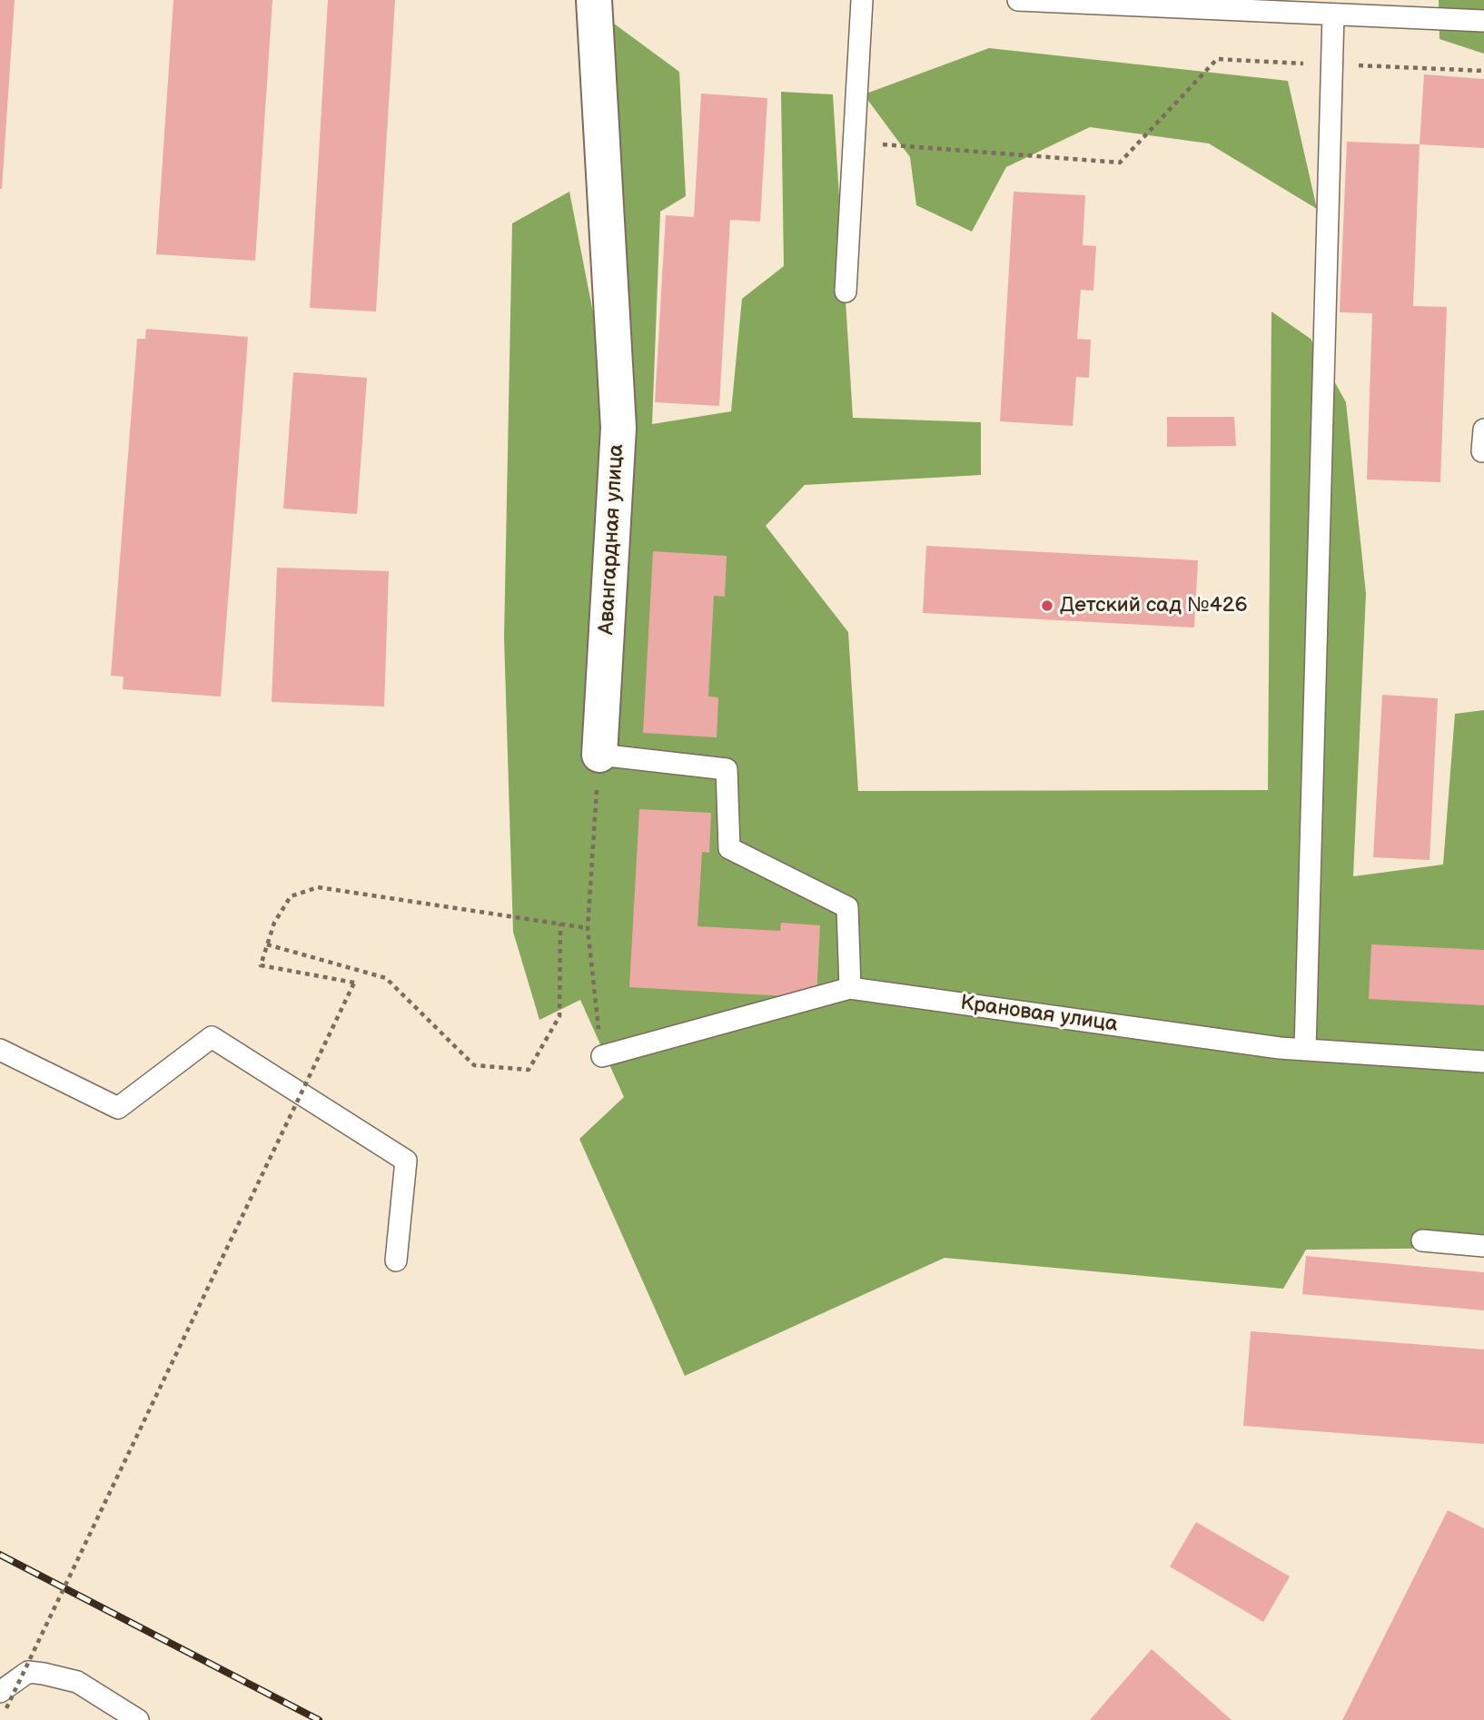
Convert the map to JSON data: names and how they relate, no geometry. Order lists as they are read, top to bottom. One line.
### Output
{"streets":{"street":["Авангардная улица"],"lane":["Крановая улица"]},"places":["Детский сад №426"]}
